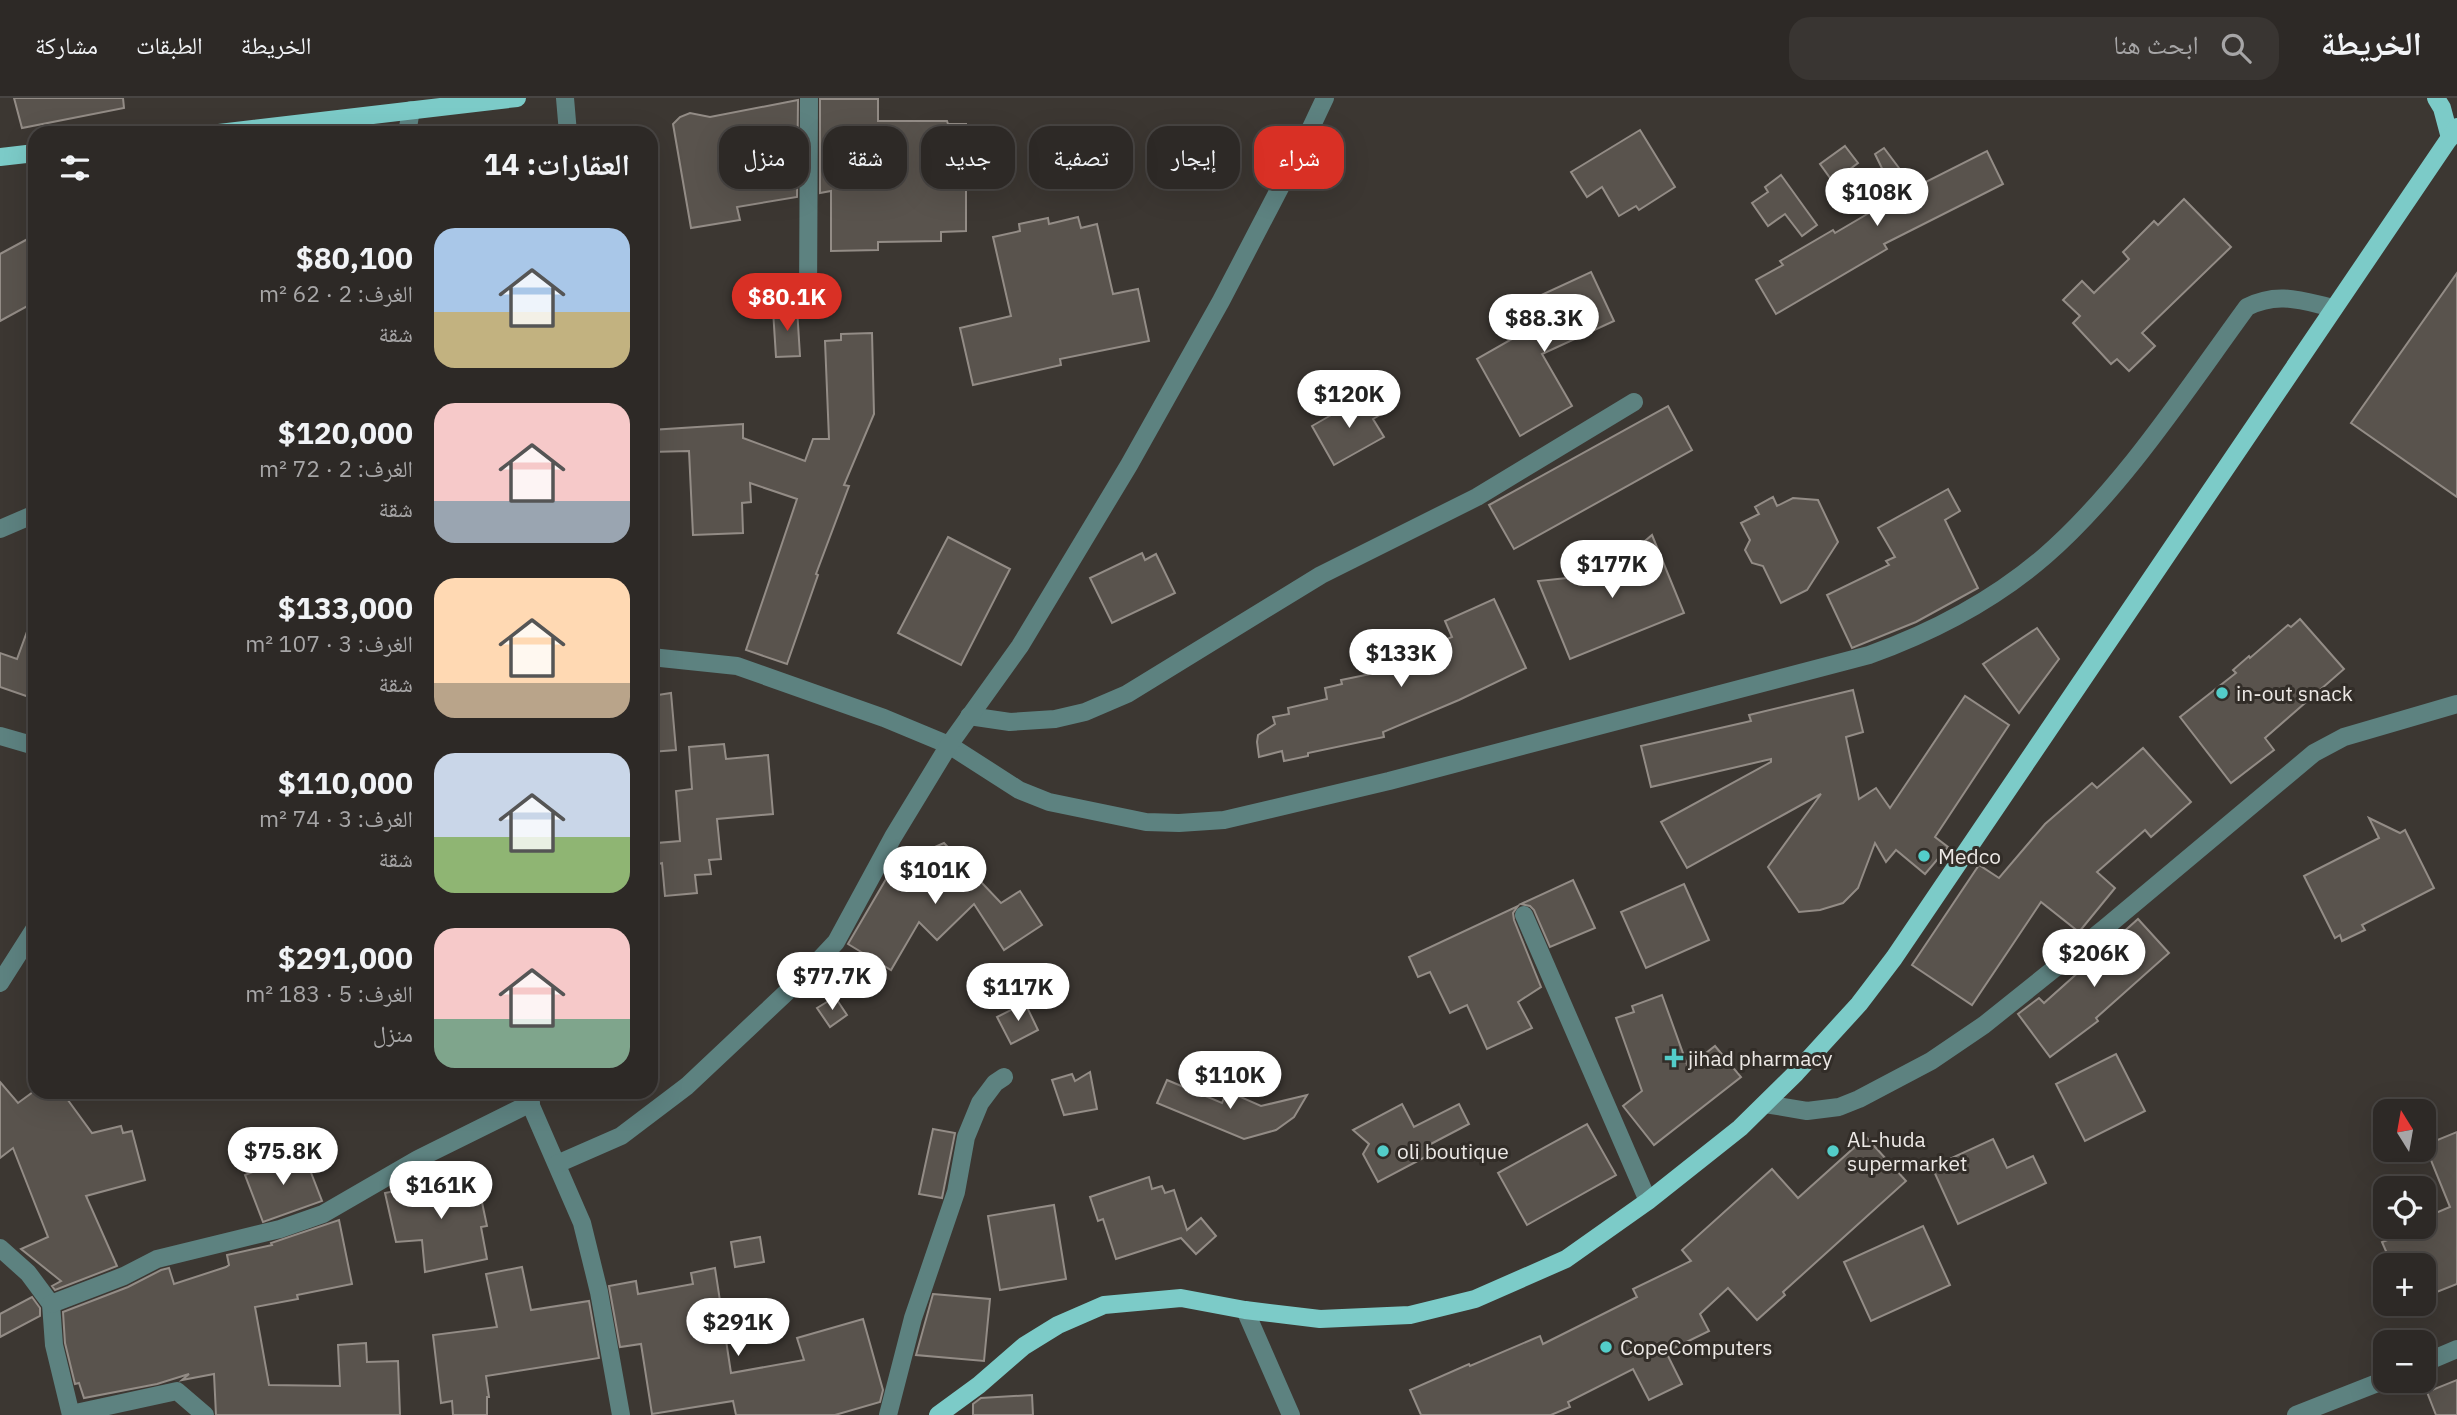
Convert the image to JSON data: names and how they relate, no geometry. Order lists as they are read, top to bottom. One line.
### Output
{"places":{"other":["in-out snack","Medco","oli boutique","AL-huda supermarket","CopeComputers"],"health":["jihad pharmacy"]},"north":"top","page":{"header":"الخريطة","search":"ابحث هنا","nav":["الخريطة","الطبقات","مشاركة"],"chip":["شراء","إيجار","تصفية","جديد","شقة","منزل"],"heading":"العقارات: 14","price":["$108K","$80.1K","$88.3K","$120K","$177K","$133K","$101K","$206K","$77.7K","$117K","$110K","$75.8K","$161K","$291K"],"list":[{"name":"$80,100","note":"الغرف: 2 · 62 m² · شقة"},{"name":"$120,000","note":"الغرف: 2 · 72 m² · شقة"},{"name":"$133,000","note":"الغرف: 3 · 107 m² · شقة"},{"name":"$110,000","note":"الغرف: 3 · 74 m² · شقة"},{"name":"$291,000","note":"الغرف: 5 · 183 m² · منزل"}],"map_buttons":["+","−"]}}
